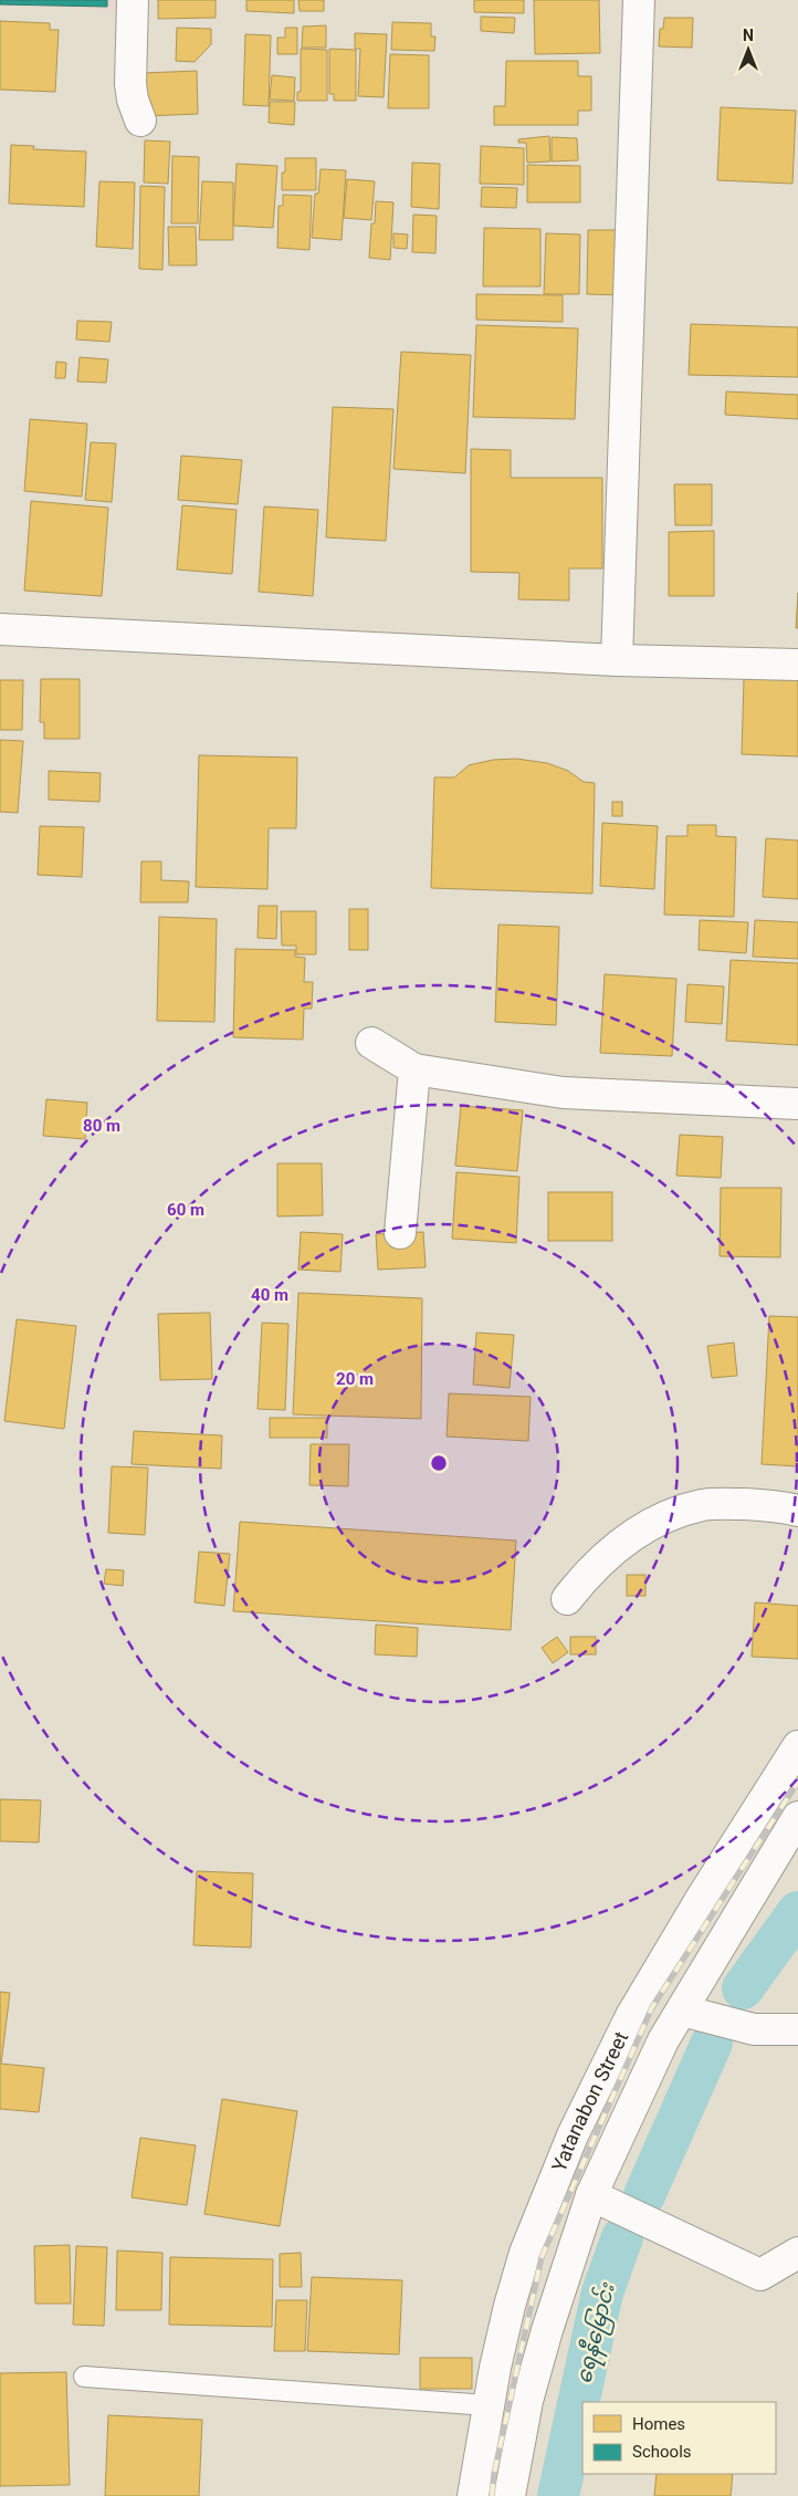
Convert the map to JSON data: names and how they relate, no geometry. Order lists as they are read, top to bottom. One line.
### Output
{"streets":{"street":["Yatanabon Street"]},"water":["ရေနီမြောင်း"],"legend":["Homes","Schools"],"north":"top","rings":["80 m","60 m","40 m","20 m"]}
